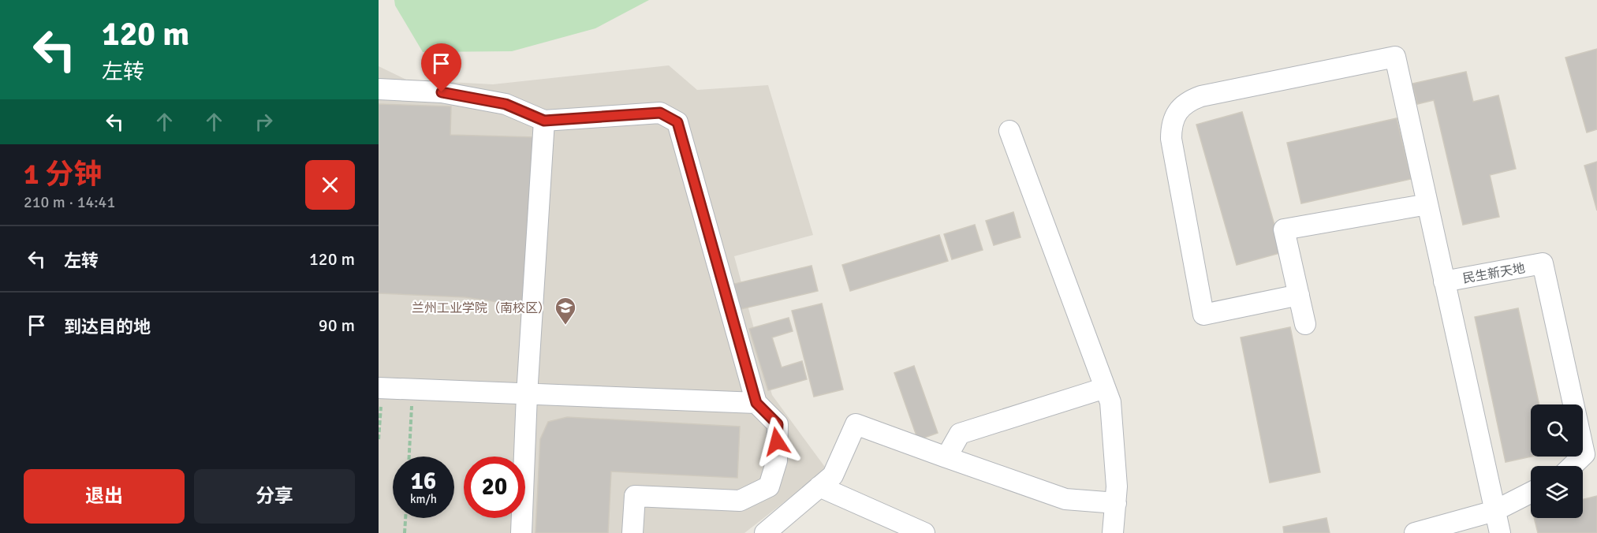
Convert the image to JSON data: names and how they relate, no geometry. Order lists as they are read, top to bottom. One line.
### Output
{"streets":{"street":["民生新天地"]},"places":{"school or university":["兰州工业学院（南校区）"]},"page":{"turn":["120 m","左转"],"heading":["1 分钟","210 m · 14:41"],"list":[{"name":"左转","value":"120 m"},{"name":"到达目的地","value":"90 m"}],"speed":"16 km/h","limit":"20","buttons":["退出","分享"]}}
